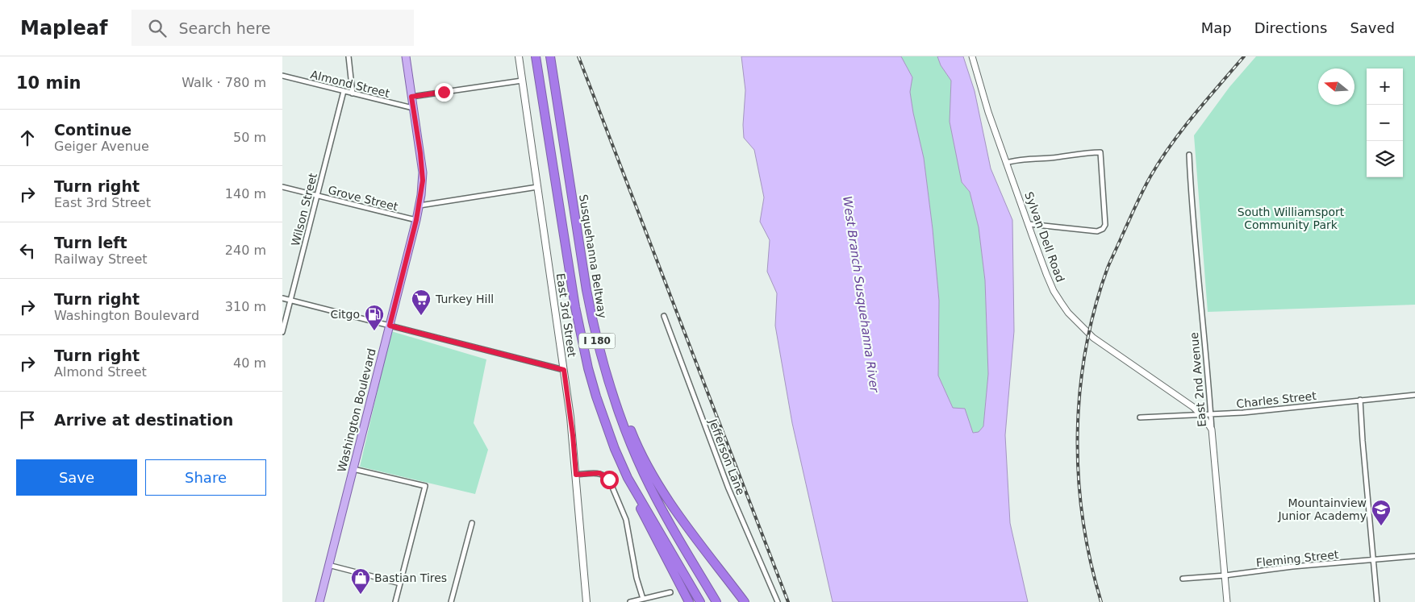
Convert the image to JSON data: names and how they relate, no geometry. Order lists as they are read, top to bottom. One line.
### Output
{"streets":{"highway":["Susquehanna Beltway","I 180"],"main road":["East 3rd Street","Washington Boulevard"],"street":["Almond Street","Grove Street","Wilson Street","Sylvan Dell Road","East 2nd Avenue","Charles Street","Jefferson Lane","Fleming Street"]},"crossings":[["Almond Street","Wilson Street"],["Almond Street","Washington Boulevard"],["Grove Street","Wilson Street"],["Grove Street","Washington Boulevard"],["Sylvan Dell Road","East 2nd Avenue"],["Sylvan Dell Road","Charles Street"],["East 2nd Avenue","Charles Street"],["East 2nd Avenue","Fleming Street"]],"water":["West Branch Susquehanna River"],"parks":["South Williamsport Community Park"],"places":{"supermarket":["Turkey Hill"],"fuel station":["Citgo"],"school or university":["Mountainview Junior Academy"],"shop":["Bastian Tires"]},"north":"left","page":{"header":"Mapleaf","search":"Search here","nav":["Map","Directions","Saved"],"heading":["10 min","Walk · 780 m"],"map_buttons":["+","−"],"list":[["Continue","Geiger Avenue","50 m"],["Turn right","East 3rd Street","140 m"],["Turn left","Railway Street","240 m"],["Turn right","Washington Boulevard","310 m"],["Turn right","Almond Street","40 m"],"Arrive at destination"],"buttons":["Save","Share"]}}
